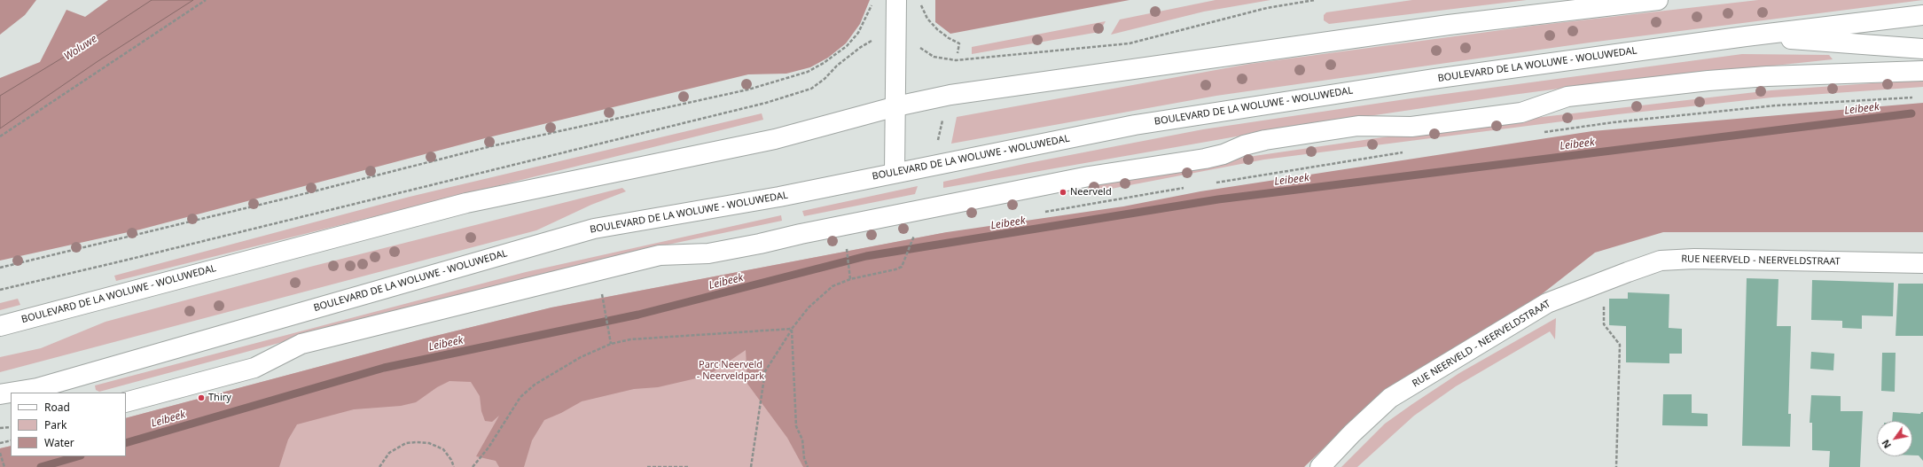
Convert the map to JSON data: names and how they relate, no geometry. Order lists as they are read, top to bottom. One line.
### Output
{"streets":{"main road":["BOULEVARD DE LA WOLUWE - WOLUWEDAL","RUE NEERVELD - NEERVELDSTRAAT"]},"water":["Woluwe","Leibeek"],"parks":["Parc Neerveld - Neerveldpark"],"places":["Neerveld","Thiry"],"legend":["Road","Park","Water"],"north":"bottom left"}
